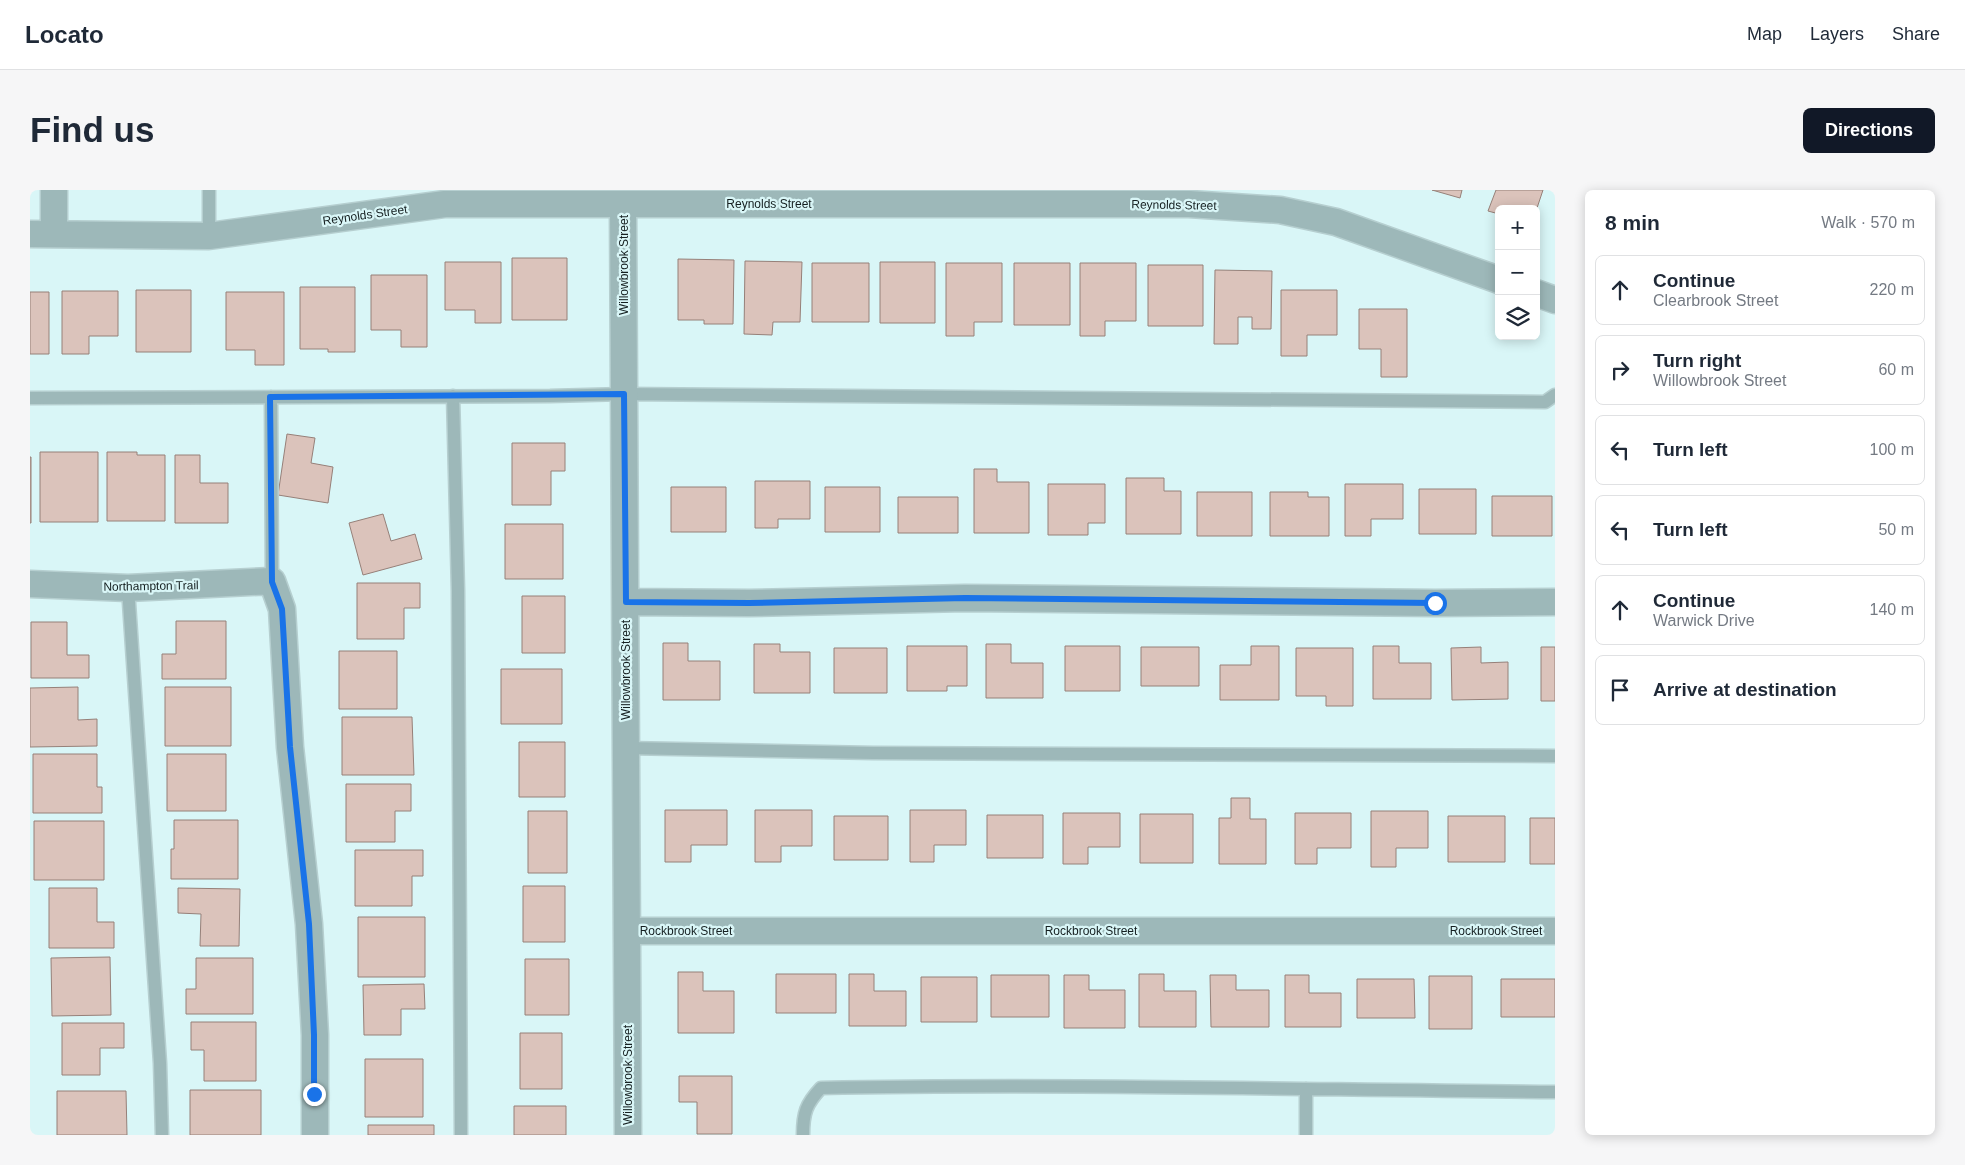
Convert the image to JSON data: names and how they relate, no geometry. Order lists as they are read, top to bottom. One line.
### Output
{"streets":{"street":["Reynolds Street","Willowbrook Street","Northampton Trail","Rockbrook Street"]},"crossings":[["Reynolds Street","Willowbrook Street"],["Willowbrook Street","Rockbrook Street"]],"page":{"header":"Locato","nav":["Map","Layers","Share"],"buttons":"Directions","title":"Find us","heading":["8 min","Walk · 570 m"],"map_buttons":["+","−"],"list":[["Continue","Clearbrook Street","220 m"],["Turn right","Willowbrook Street","60 m"],["Turn left","100 m"],["Turn left","50 m"],["Continue","Warwick Drive","140 m"],"Arrive at destination"]}}
